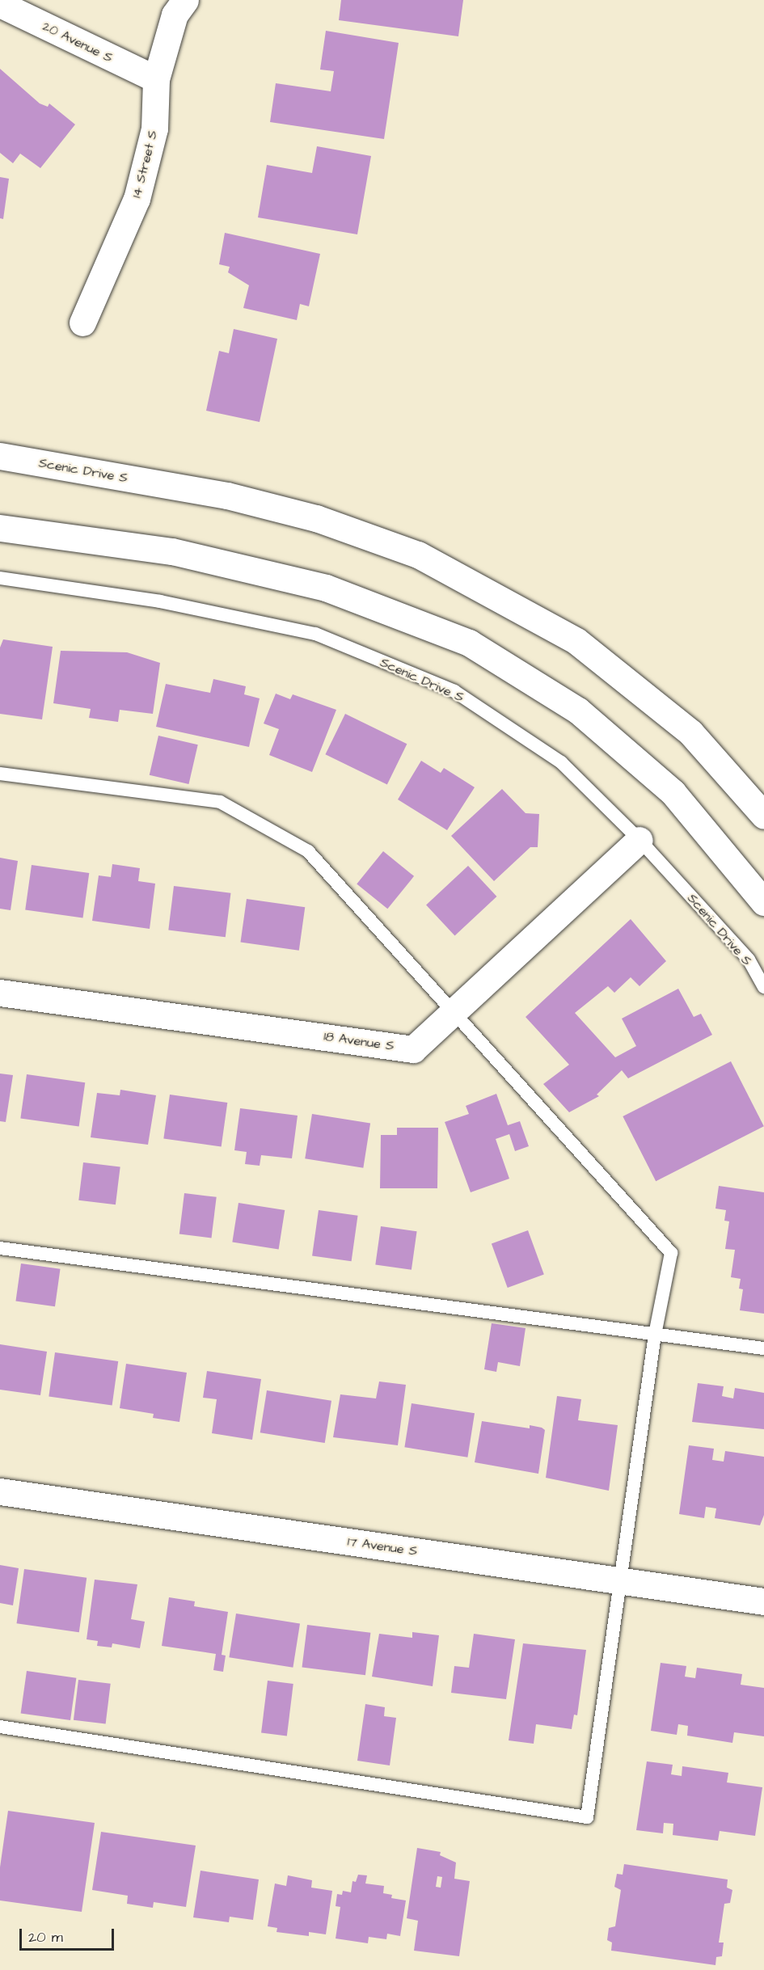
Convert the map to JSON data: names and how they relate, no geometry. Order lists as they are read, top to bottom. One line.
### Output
{"streets":{"street":["20 Avenue S","14 Street S","Scenic Drive S","18 Avenue S","17 Avenue S"]},"crossings":[["20 Avenue S","14 Street S"],["Scenic Drive S","18 Avenue S"]],"scale_bar":"20 m"}
